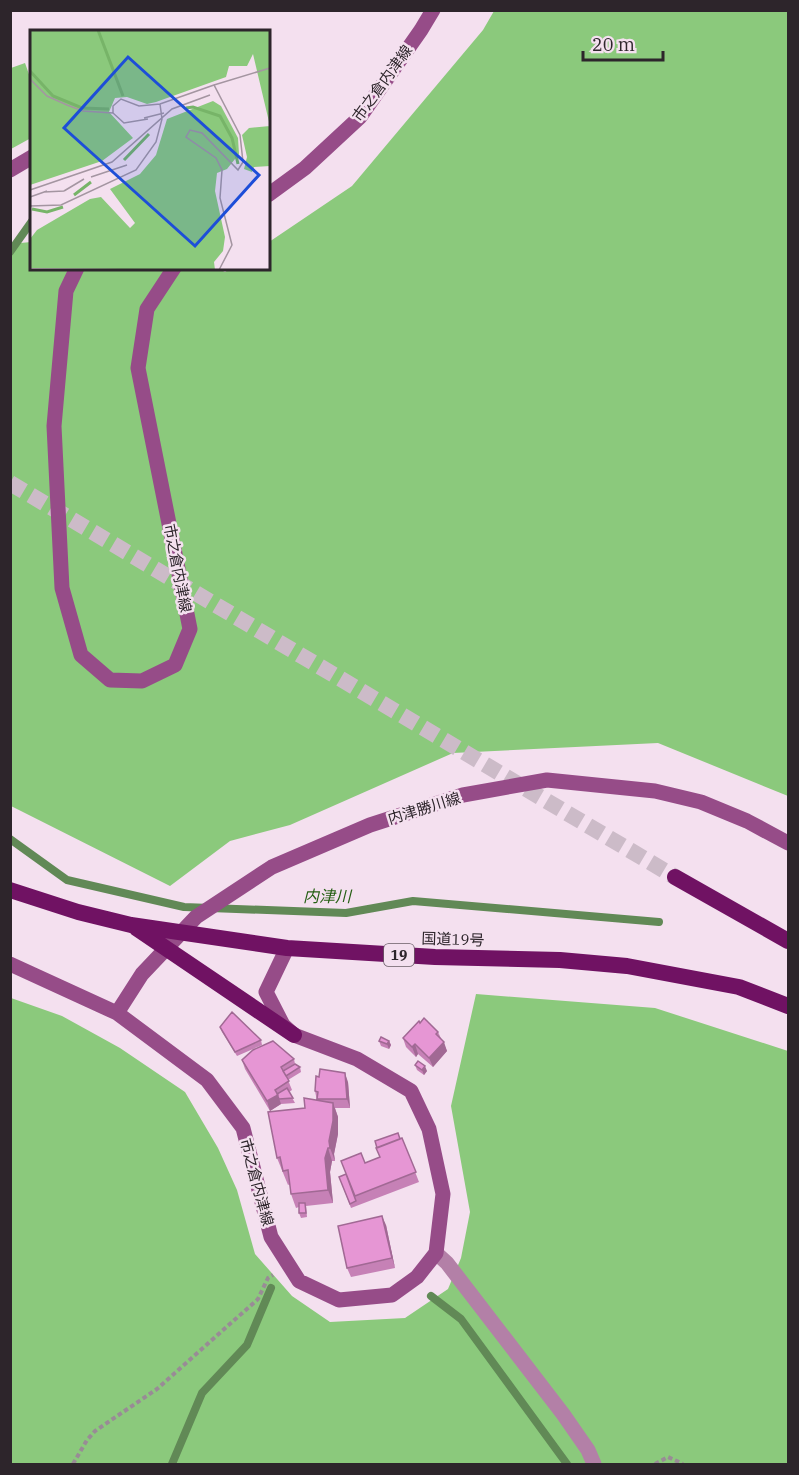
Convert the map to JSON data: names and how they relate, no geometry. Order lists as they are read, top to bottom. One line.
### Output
{"streets":{"highway":["国道19号","19"],"main road":["市之倉内津線","内津勝川線"]},"crossings":[["市之倉内津線","内津勝川線"]],"water":["内津川"],"scale_bar":"20 m"}
